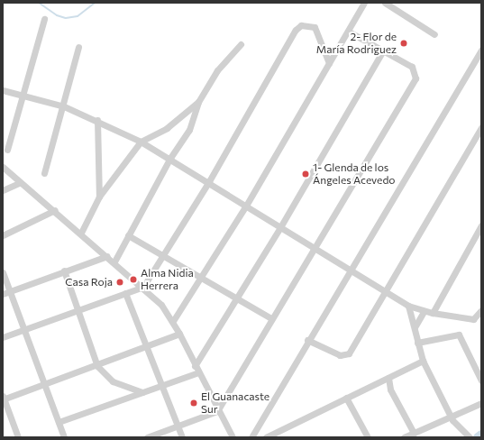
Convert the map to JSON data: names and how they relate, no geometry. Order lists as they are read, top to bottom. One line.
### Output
{"places":["2- Flor de María Rodriguez","1- Glenda de los Ángeles Acevedo","Alma Nidia Herrera","Casa Roja","El Guanacaste Sur"]}
